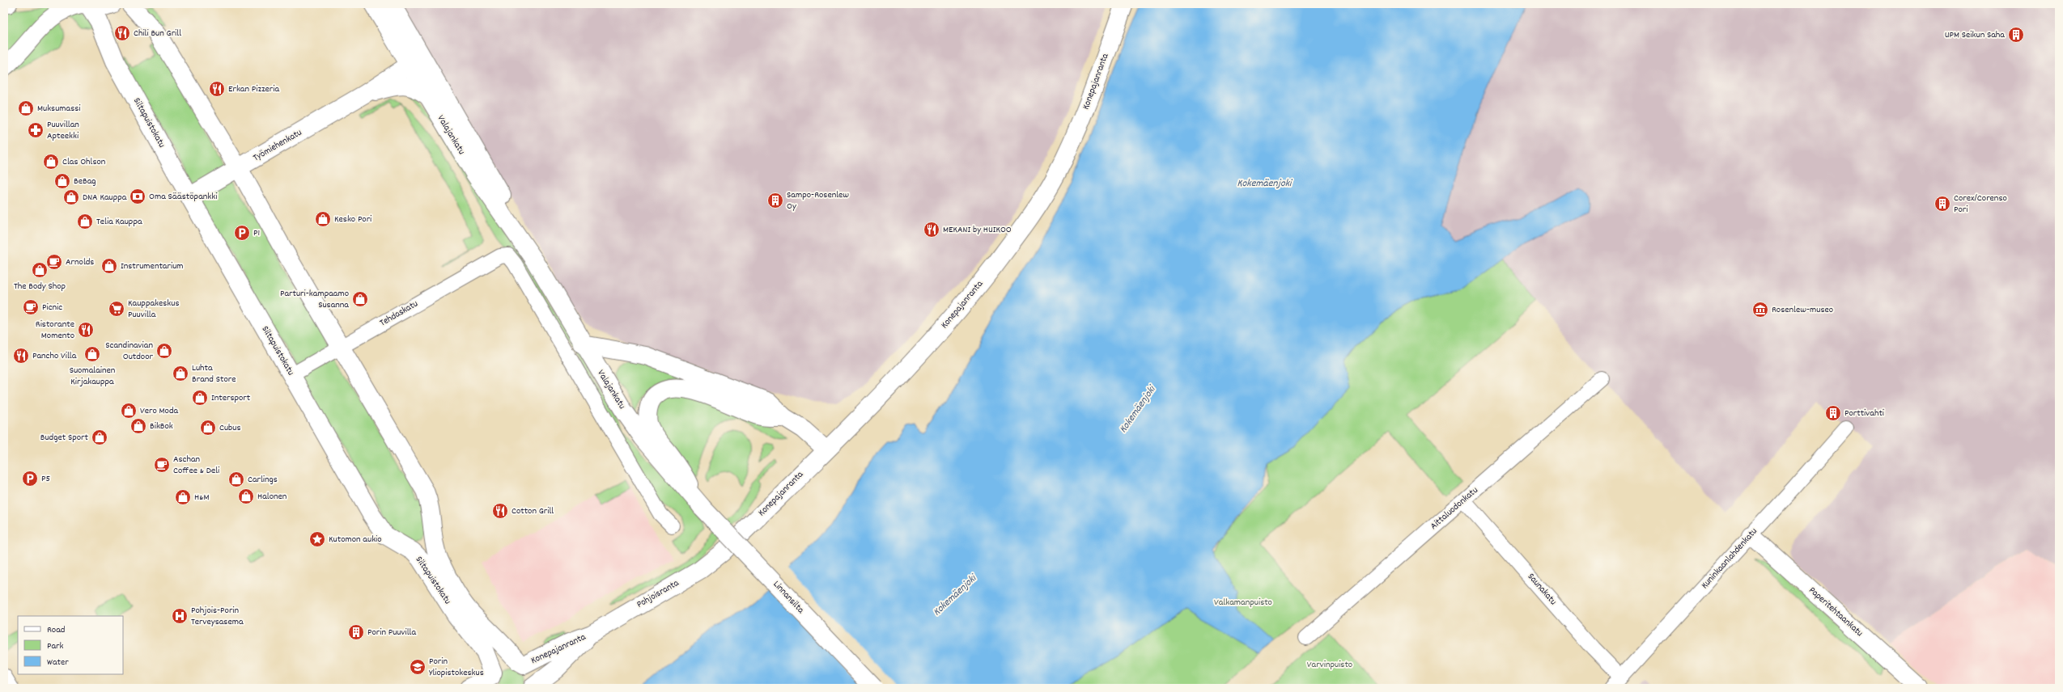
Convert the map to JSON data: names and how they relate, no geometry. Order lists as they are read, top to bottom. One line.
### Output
{"streets":{"main road":["Konepajanranta","Siltapuistokatu","Valajankatu","Työmiehenkatu","Pohjoisranta","Linnansilta","Paperitehtaankatu"],"street":["Tehdaskatu","Aittaluodonkatu","Kuninkaanlahdenkatu","Saunakatu"]},"crossings":[["Konepajanranta","Siltapuistokatu"],["Konepajanranta","Pohjoisranta"],["Siltapuistokatu","Työmiehenkatu"],["Siltapuistokatu","Tehdaskatu"],["Valajankatu","Työmiehenkatu"],["Valajankatu","Linnansilta"],["Aittaluodonkatu","Saunakatu"],["Kuninkaanlahdenkatu","Saunakatu"],["Kuninkaanlahdenkatu","Paperitehtaankatu"]],"water":["Kokemäenjoki"],"parks":["Valkamanpuisto","Varvinpuisto"],"places":{"restaurant":["Chili Bun Grill","Erkan Pizzeria","MEKANI by HUIKOO","Ristorante Momento","Pancho Villa","Cotton Grill"],"building":["UPM Seikun Saha","Sampo-Rosenlew Oy","Corex/Corenso Pori","Porttivahti","Porin Puuvilla"],"shop":["Muksumassi","Clas Ohlson","BeBag","DNA Kauppa","Kesko Pori","Telia Kauppa","Instrumentarium","The Body Shop","Parturi-kampaamo Susanna","Scandinavian Outdoor","Suomalainen Kirjakauppa","Luhta Brand Store","Intersport","Vero Moda","BikBok","Cubus","Budget Sport","Carlings","Halonen","H&M"],"pharmacy":["Puuvillan Apteekki"],"bank":["Oma Säästöpankki"],"parking":["P1","P5"],"cafe":["Arnolds","Picnic","Aschan Coffee & Deli"],"supermarket":["Kauppakeskus Puuvilla"],"museum":["Rosenlew-museo"],"place":["Kutomon aukio"],"hospital":["Pohjois-Porin Terveysasema"],"school or university":["Porin Yliopistokeskus"]},"legend":["Road","Park","Water"]}
